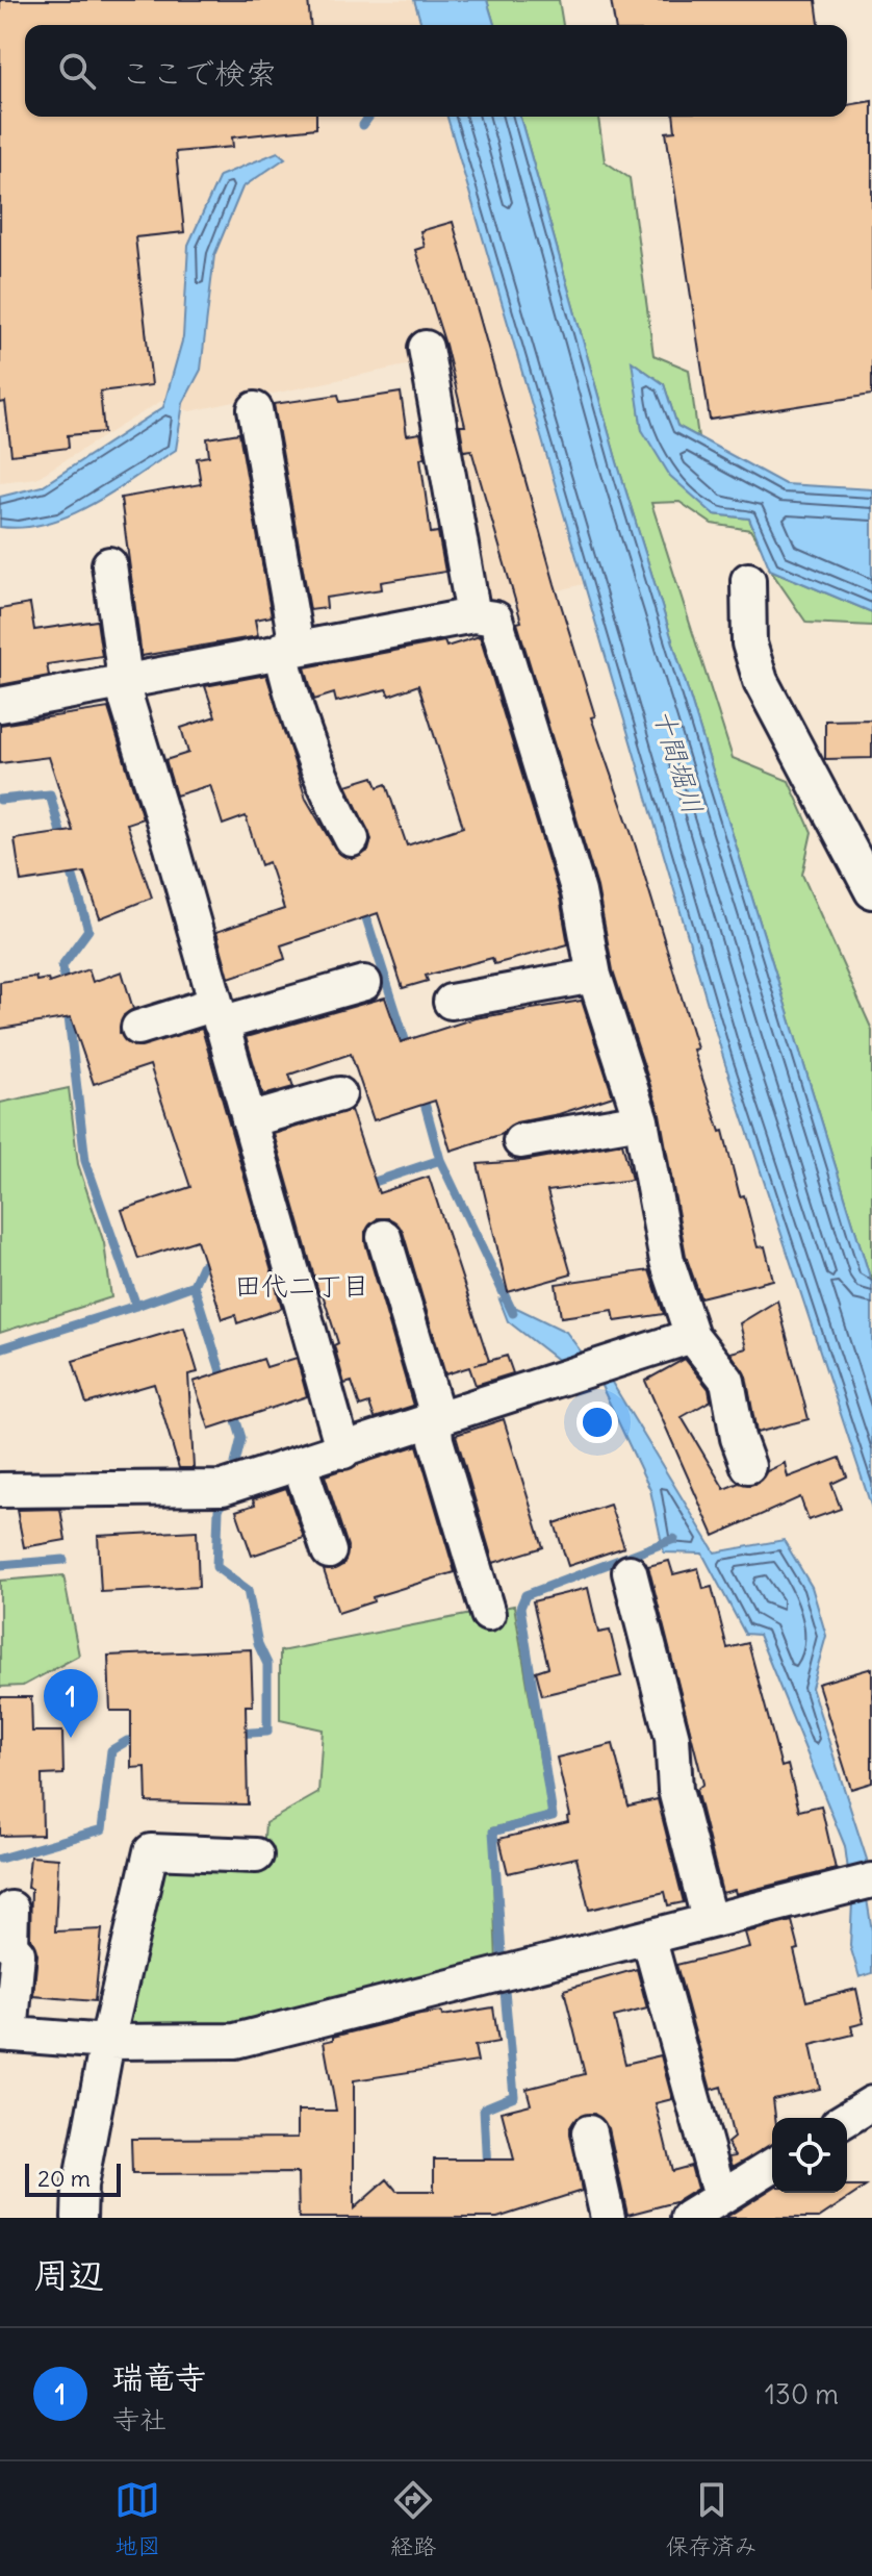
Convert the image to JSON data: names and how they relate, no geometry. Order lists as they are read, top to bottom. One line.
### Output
{"districts":["田代二丁目"],"water":["十間堀川"],"scale_bar":"20 m","page":{"search":"ここで検索","pins":"1","scale":"20 m","heading":"周辺","list":[{"mark":"1","name":"瑞竜寺","note":"寺社","value":"130 m"}],"nav":["地図","経路","保存済み"]}}
